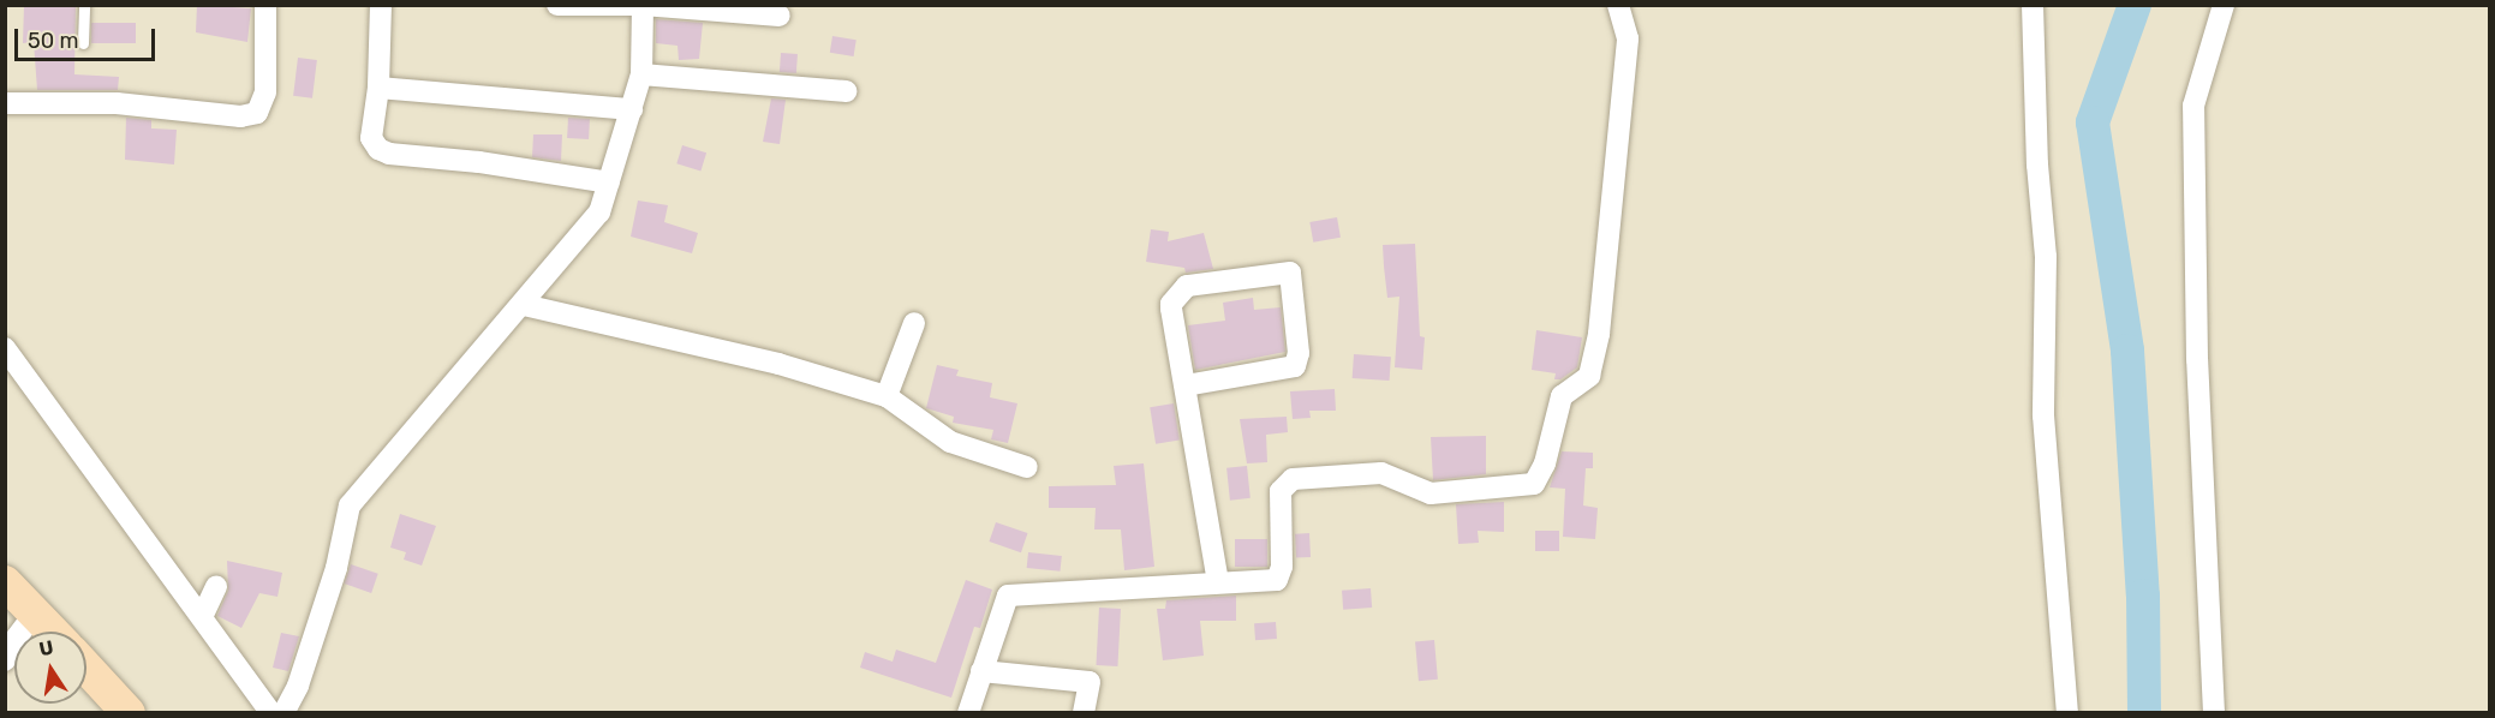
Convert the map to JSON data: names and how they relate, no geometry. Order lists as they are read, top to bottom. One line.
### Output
{"scale_bar":"50 m","north":"top"}
